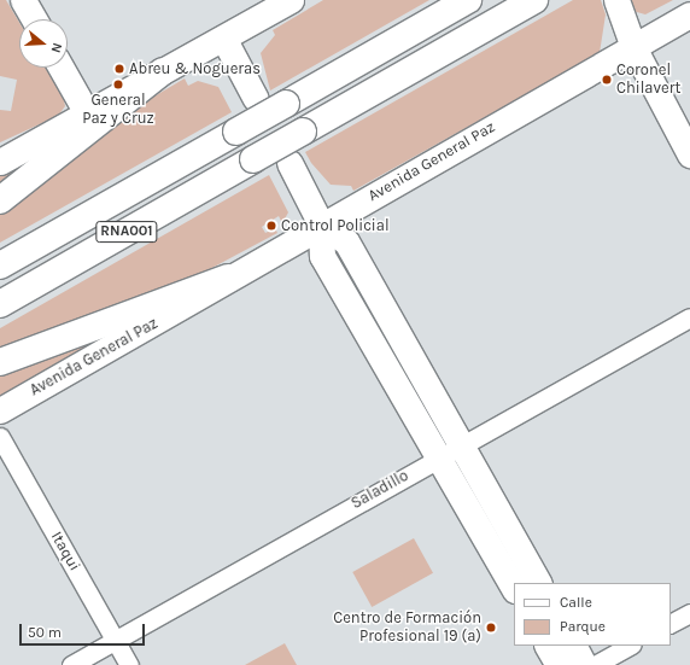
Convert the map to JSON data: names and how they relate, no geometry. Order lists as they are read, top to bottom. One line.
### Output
{"streets":{"highway":["RNA001"],"street":["Avenida General Paz","Saladillo","Itaqui"]},"crossings":[["Saladillo","Itaqui"]],"places":["Abreu & Nogueras","Coronel Chilavert","General Paz y Cruz","Control Policial","Centro de Formación Profesional 19 (a)"],"legend":["Calle","Parque"],"scale_bar":"50 m","north":"right"}
